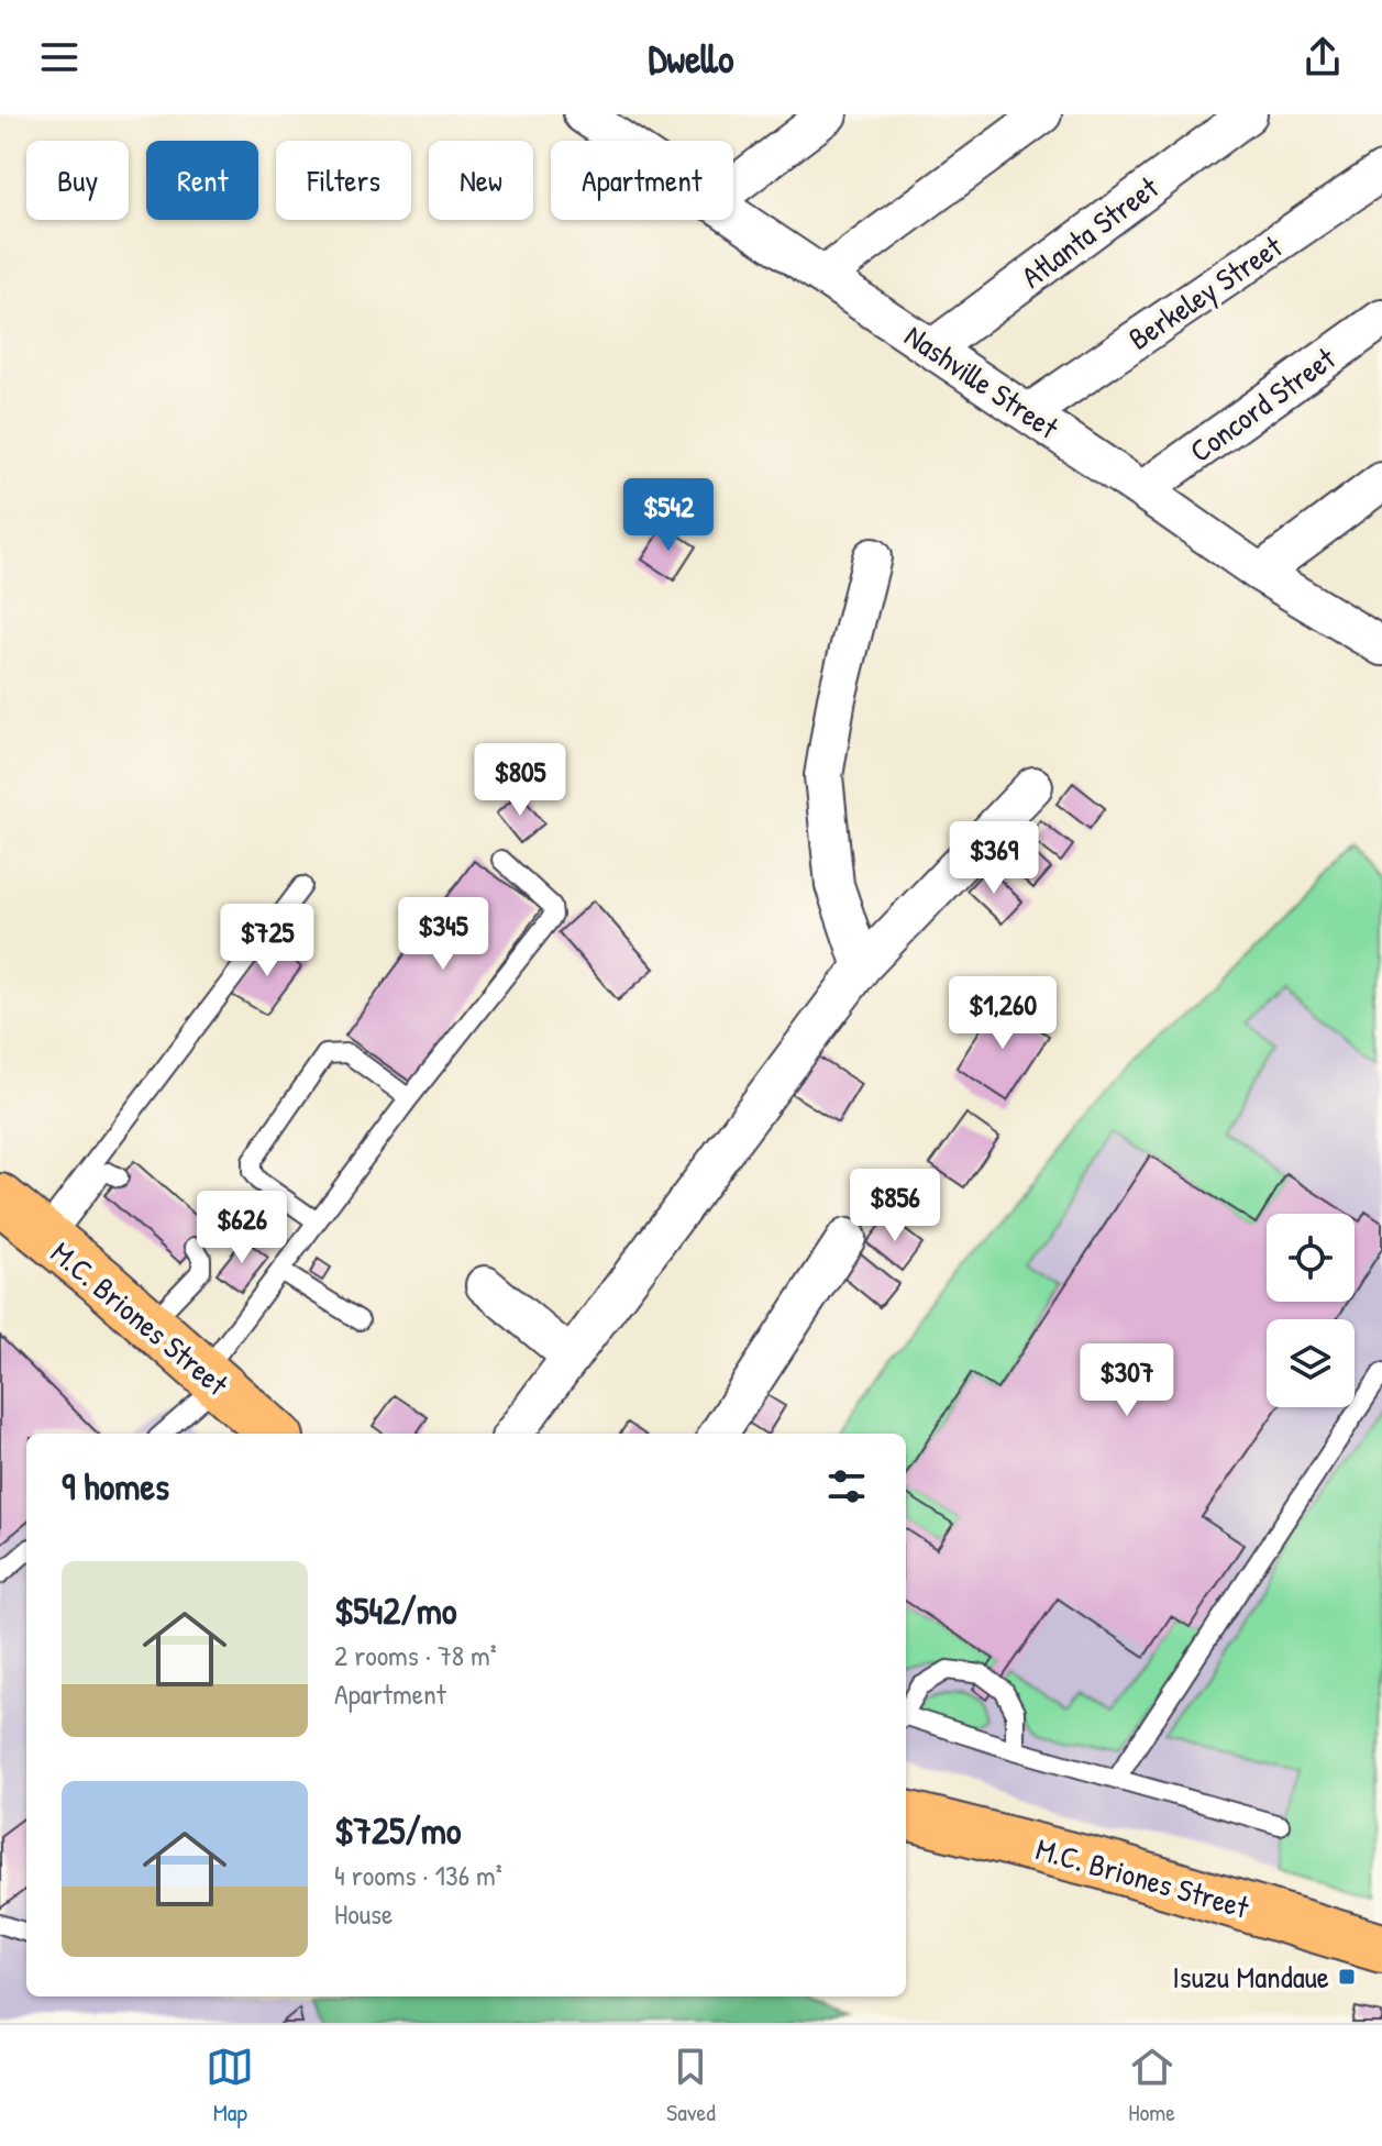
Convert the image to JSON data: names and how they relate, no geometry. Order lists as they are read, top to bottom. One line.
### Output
{"streets":{"main road":["M.C. Briones Street"],"street":["Atlanta Street","Berkeley Street","Nashville Street","Concord Street"]},"crossings":[["Atlanta Street","Nashville Street"],["Berkeley Street","Nashville Street"],["Nashville Street","Concord Street"]],"places":{"transit":["Isuzu Mandaue"]},"page":{"header":"Dwello","chip":["Buy","Rent","Filters","New","Apartment"],"price":["$542","$805","$369","$345","$725","$1,260","$856","$626","$307"],"heading":"9 homes","list":[{"name":"$542/mo","note":"2 rooms · 78 m² · Apartment"},{"name":"$725/mo","note":"4 rooms · 136 m² · House"}],"tabs":["Map","Saved","Home"]}}
